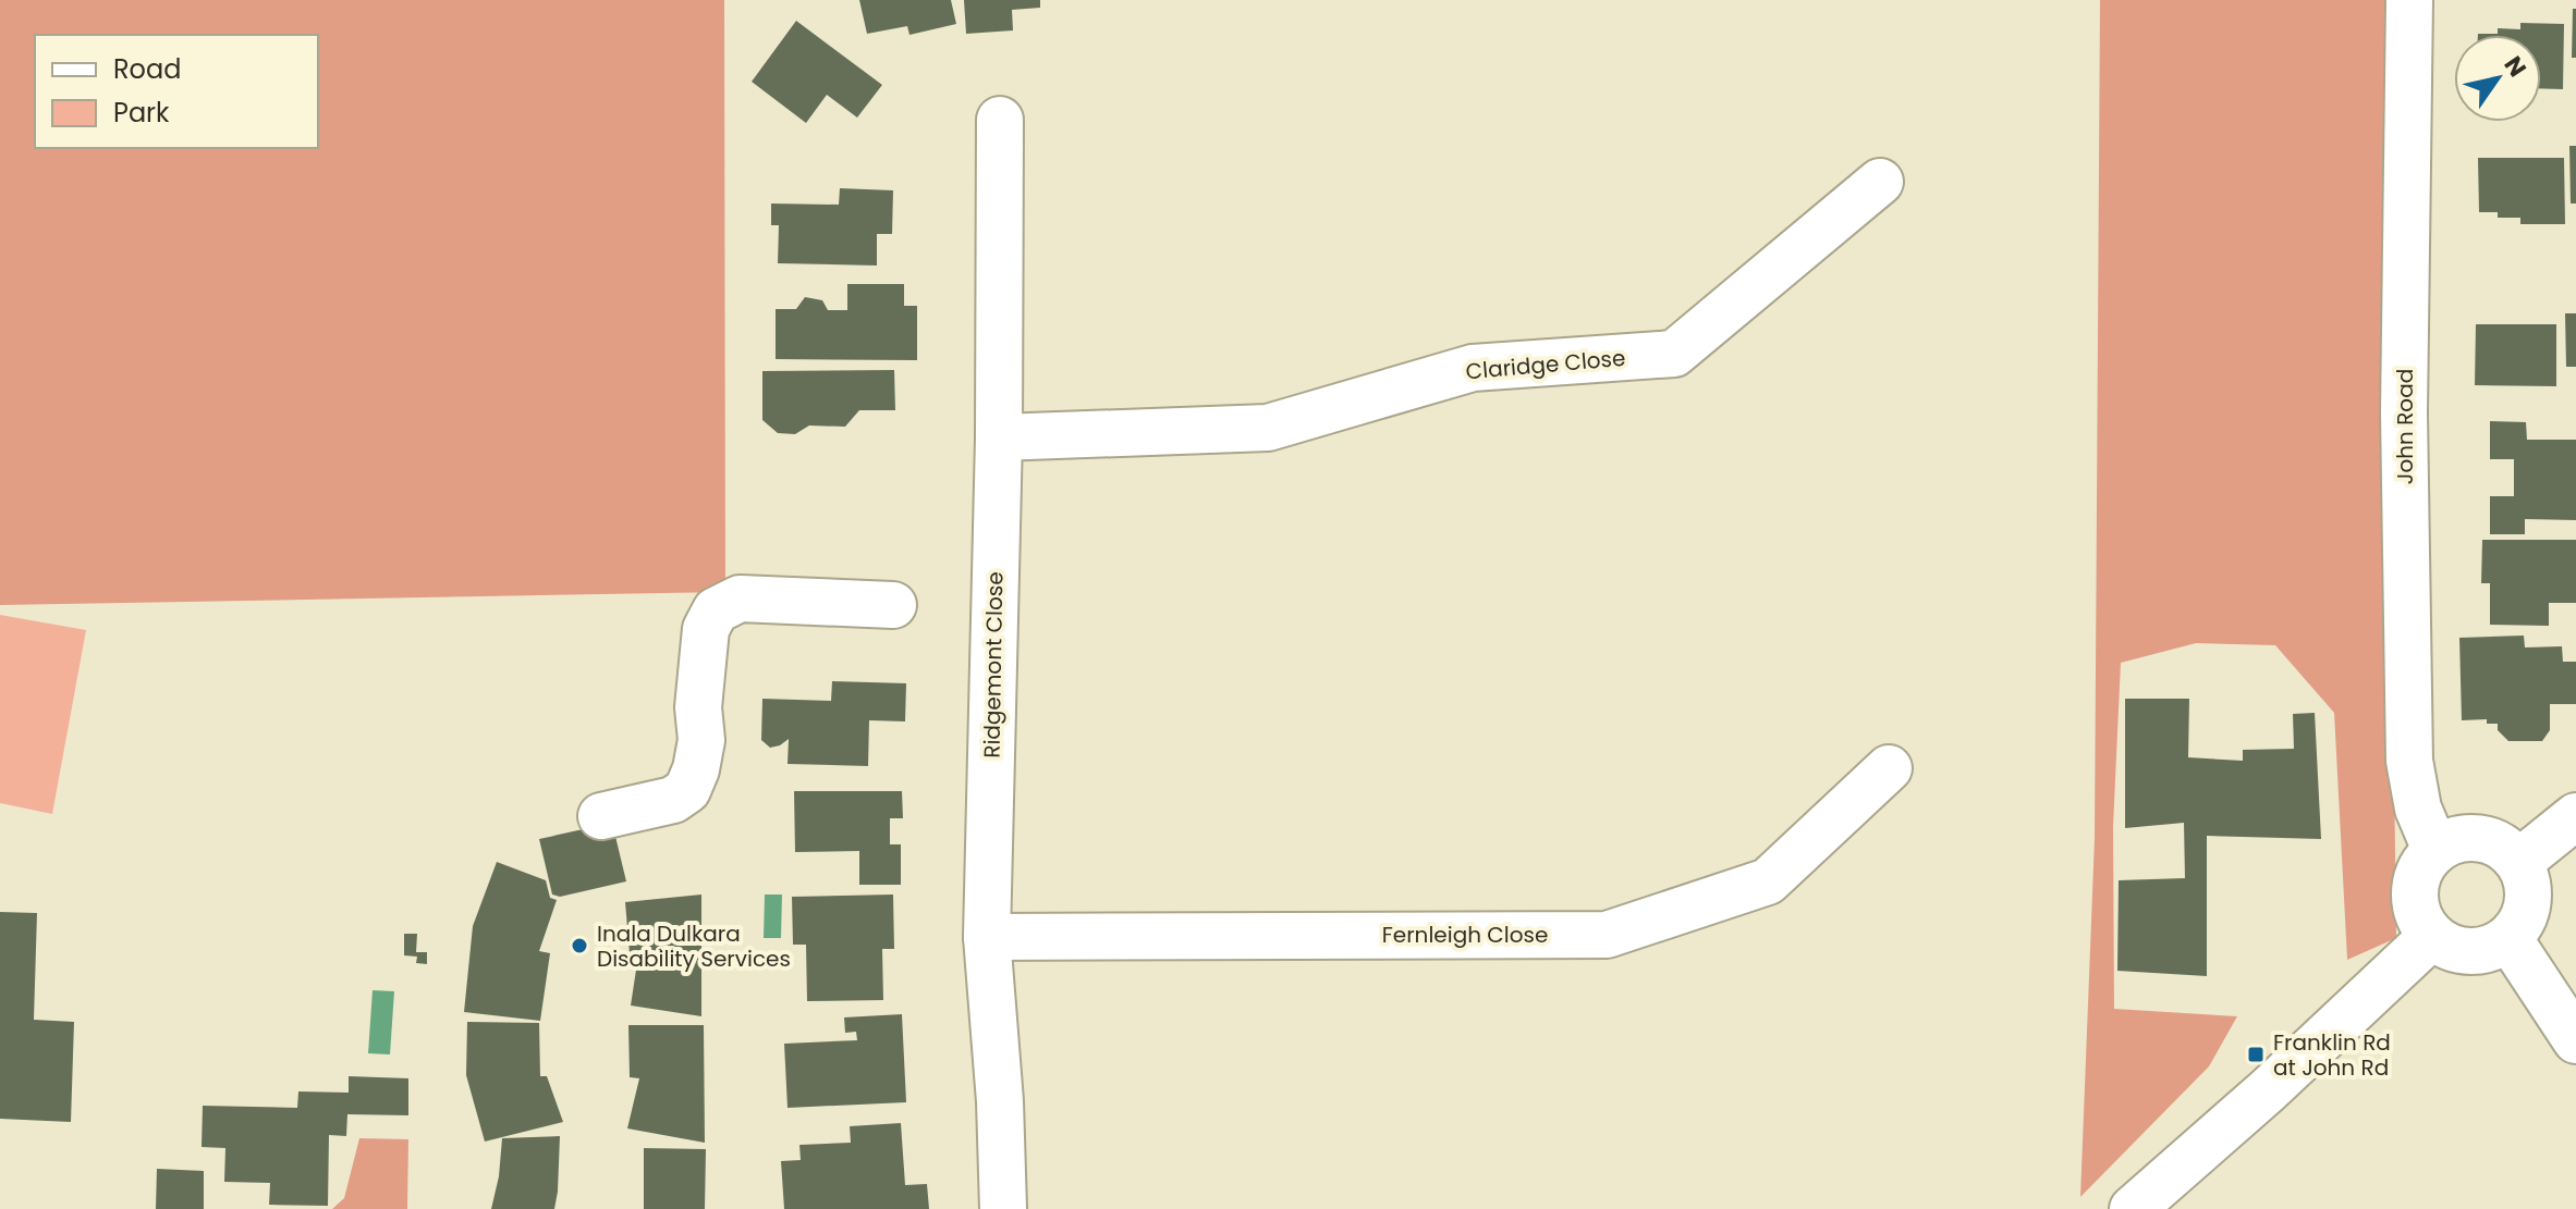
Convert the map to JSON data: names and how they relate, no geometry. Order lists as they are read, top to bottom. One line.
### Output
{"streets":{"street":["Claridge Close","John Road","Ridgemont Close","Fernleigh Close"]},"crossings":[["Claridge Close","Ridgemont Close"],["Ridgemont Close","Fernleigh Close"]],"places":{"other":["Inala Dulkara Disability Services"],"transit":["Franklin Rd at John Rd"]},"legend":["Road","Park"],"north":"top right"}
